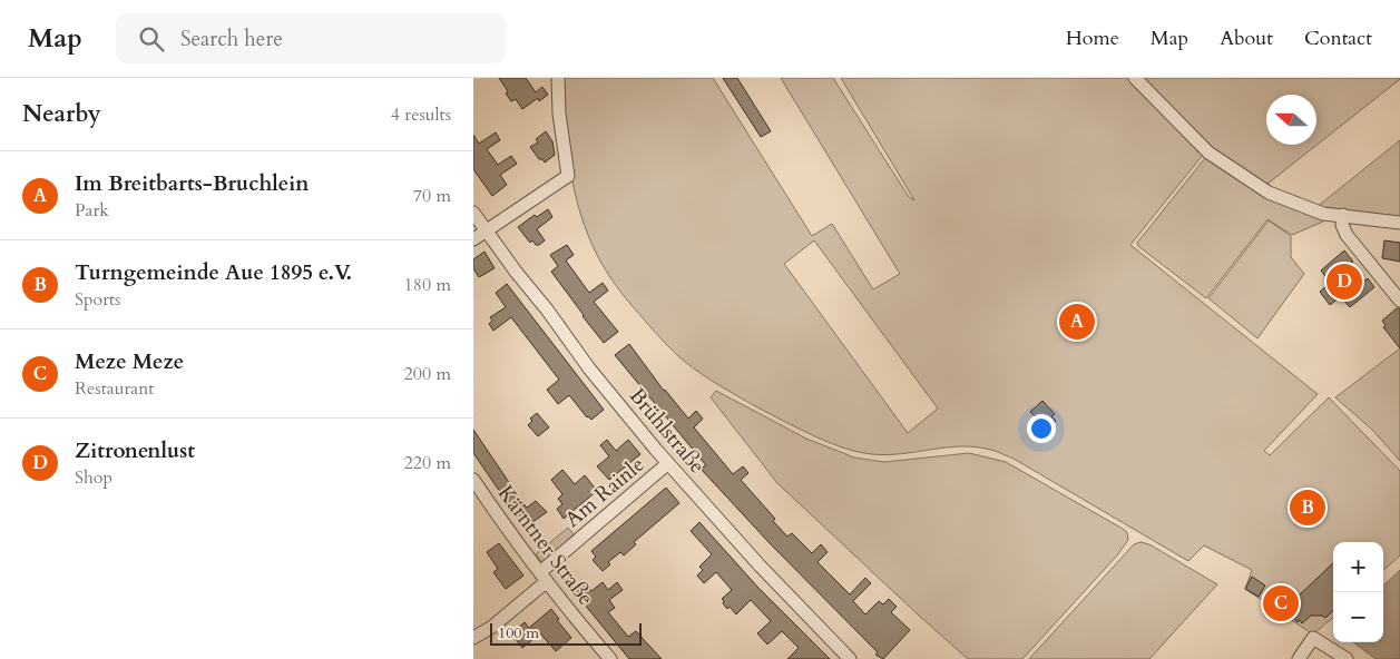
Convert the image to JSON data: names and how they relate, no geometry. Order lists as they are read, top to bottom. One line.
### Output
{"streets":{"street":["Brühlstraße","Am Rainle","Kärntner Straße"]},"crossings":[["Brühlstraße","Am Rainle"],["Am Rainle","Kärntner Straße"]],"scale_bar":"100 m","north":"left","page":{"header":"Map","search":"Search here","nav":["Home","Map","About","Contact"],"heading":["Nearby","4 results"],"list":[{"mark":"A","name":"Im Breitbarts-Bruchlein","note":"Park","value":"70 m"},{"mark":"B","name":"Turngemeinde Aue 1895 e.V.","note":"Sports","value":"180 m"},{"mark":"C","name":"Meze Meze","note":"Restaurant","value":"200 m"},{"mark":"D","name":"Zitronenlust","note":"Shop","value":"220 m"}],"pins":["D","A","B","C"],"map_buttons":["+","−"],"scale":"100 m"}}
